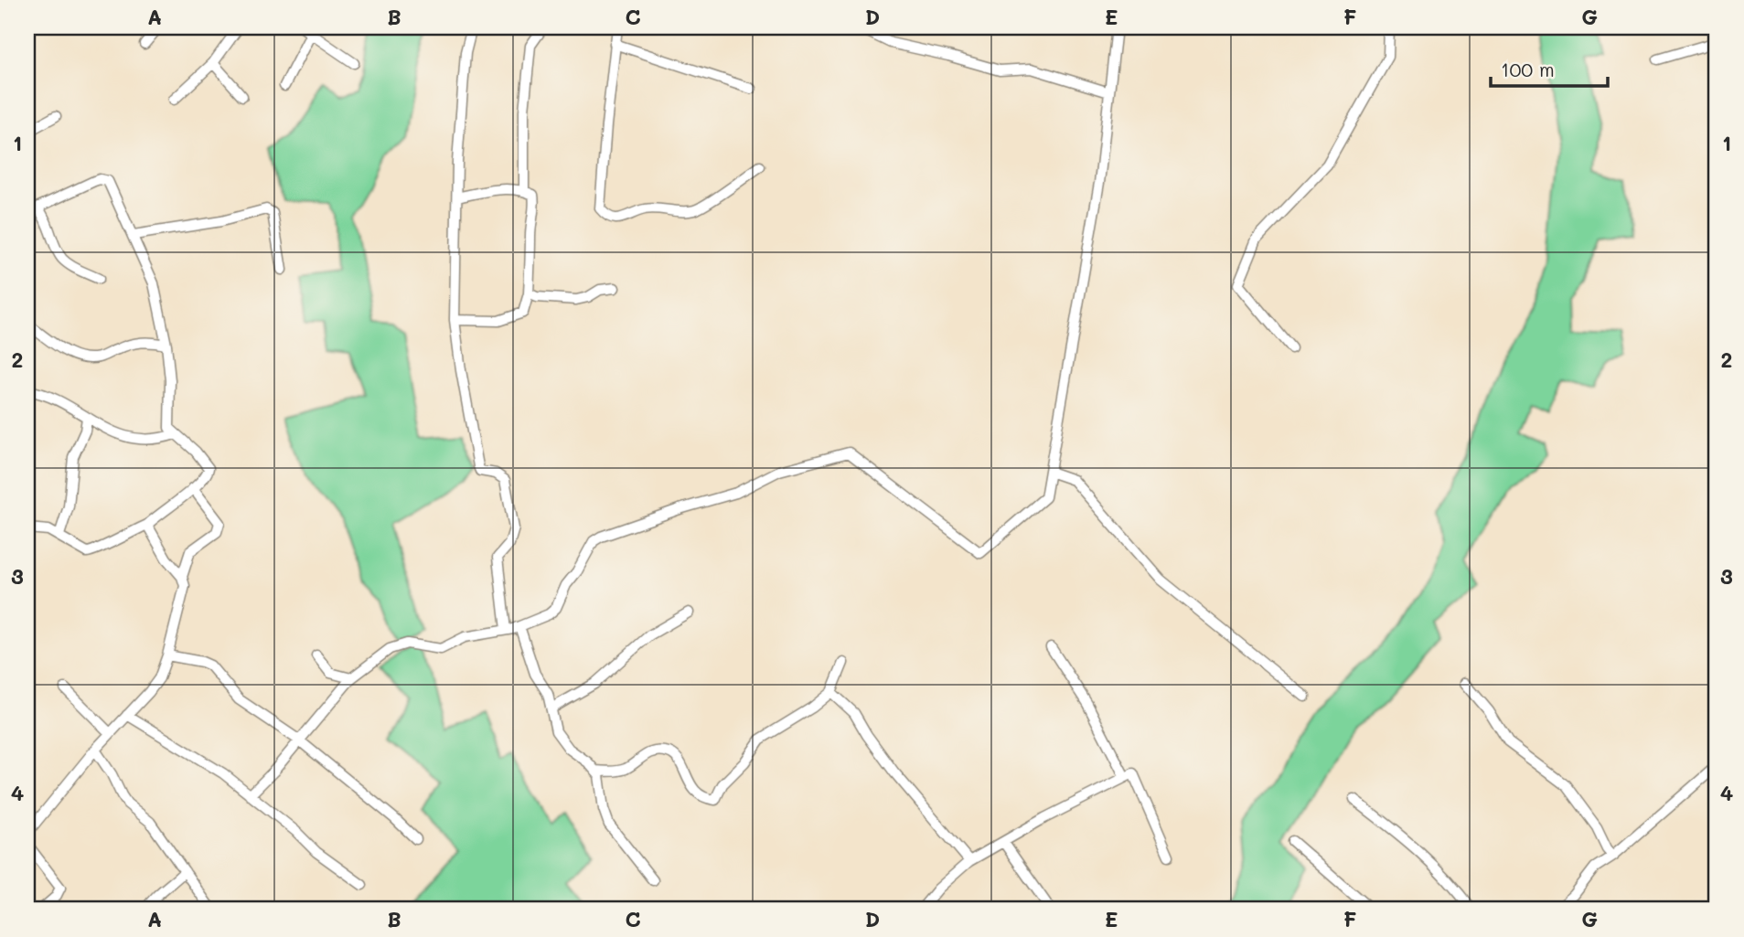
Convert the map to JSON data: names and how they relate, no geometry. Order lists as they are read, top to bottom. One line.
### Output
{"scale_bar":"100 m","grid":{"columns":["A","B","C","D","E","F","G"],"rows":["1","2","3","4"]}}
